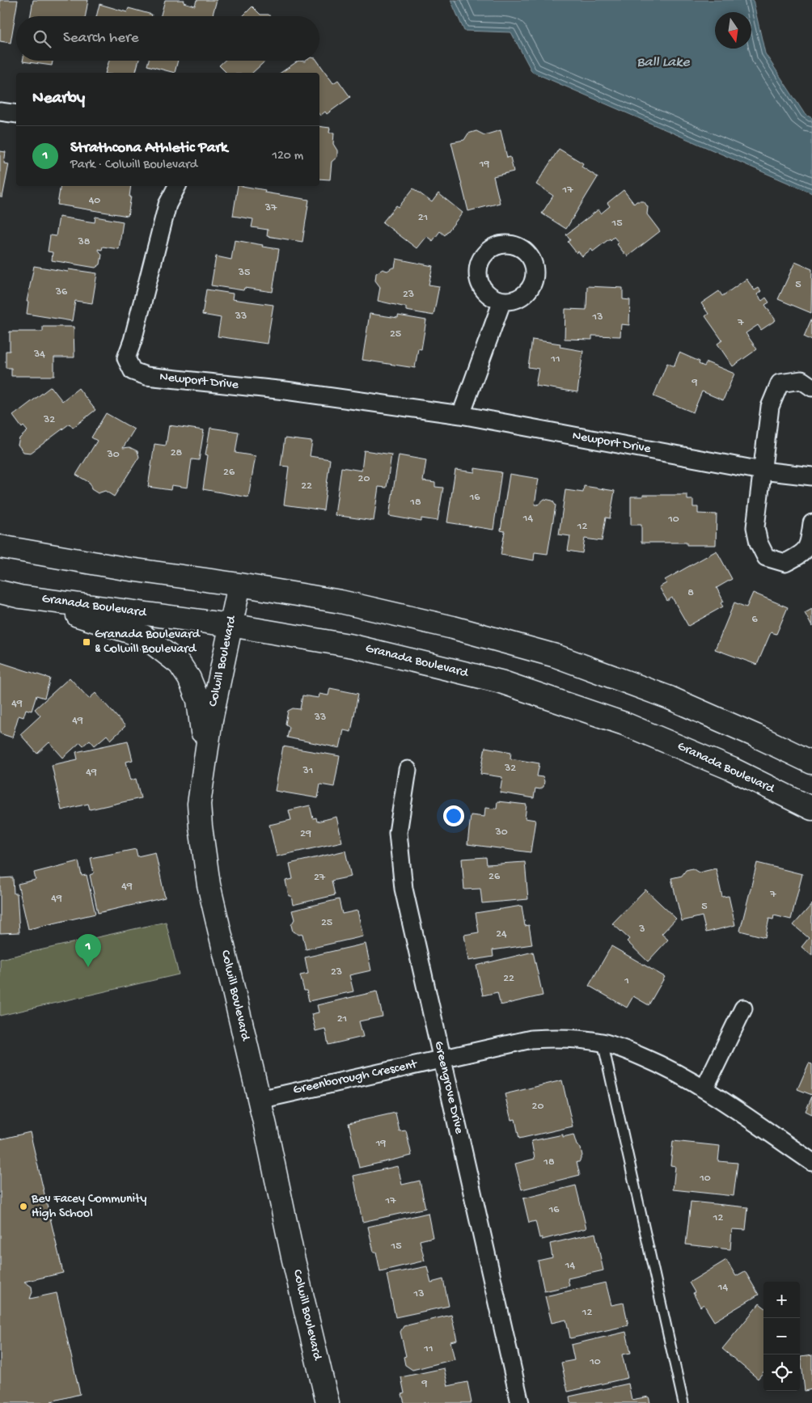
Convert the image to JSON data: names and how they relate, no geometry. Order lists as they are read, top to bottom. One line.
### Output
{"streets":{"main road":["Granada Boulevard","Colwill Boulevard"],"street":["Newport Drive","Greenborough Crescent","Greengrove Drive"]},"crossings":[["Granada Boulevard","Colwill Boulevard"],["Colwill Boulevard","Greenborough Crescent"],["Greenborough Crescent","Greengrove Drive"]],"water":["Ball Lake"],"places":{"transit":["Granada Boulevard & Colwill Boulevard"],"other":["Bev Facey Community High School"]},"house_numbers":["19","17","40","37","21","15","38","35","5","36","23","33","13","7","25","34","11","9","32","28","30","26","20","22","16","18","14","10","12","8","6","49","33","49","32","31","49","30","29","26","27","49","7","49","5","25","3","24","23","22","1","21","20","19","18","10","17","16","12","15","14","14","13","12","11","10","9"],"north":"bottom","page":{"search":"Search here","heading":"Nearby","list":[{"mark":"1","name":"Strathcona Athletic Park","note":"Park · Colwill Boulevard","value":"120 m"}],"pins":"1","map_buttons":["+","−"]}}
